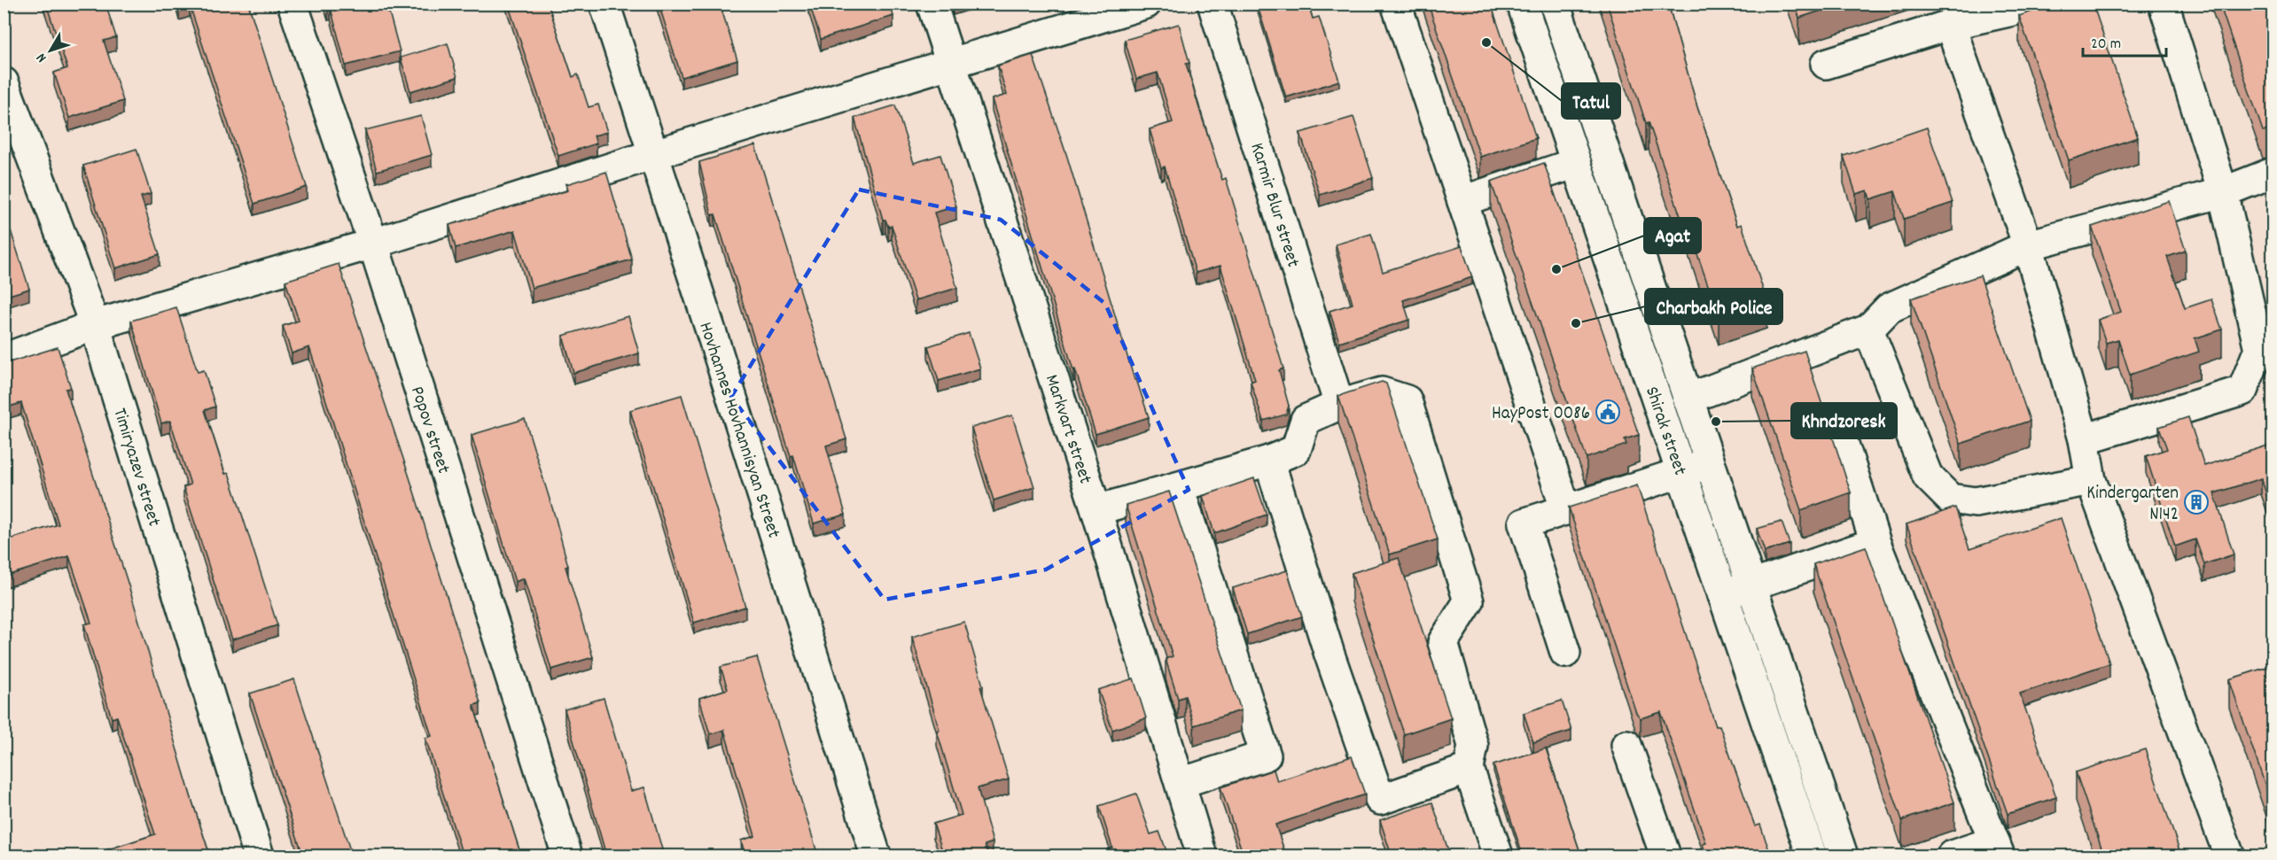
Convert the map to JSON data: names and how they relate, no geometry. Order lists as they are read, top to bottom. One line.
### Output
{"streets":{"main road":["Karmir Blur street","Markvart street","Popov street","Hovhannes Hovhannisyan Street","Shirak street","Timiryazev street"]},"places":{"other":["Tatul","Agat","Charbakh Police","Khndzoresk"],"public building":["HayPost 0086"],"building":["Kindergarten N142"]},"scale_bar":"20 m","north":"bottom left"}
